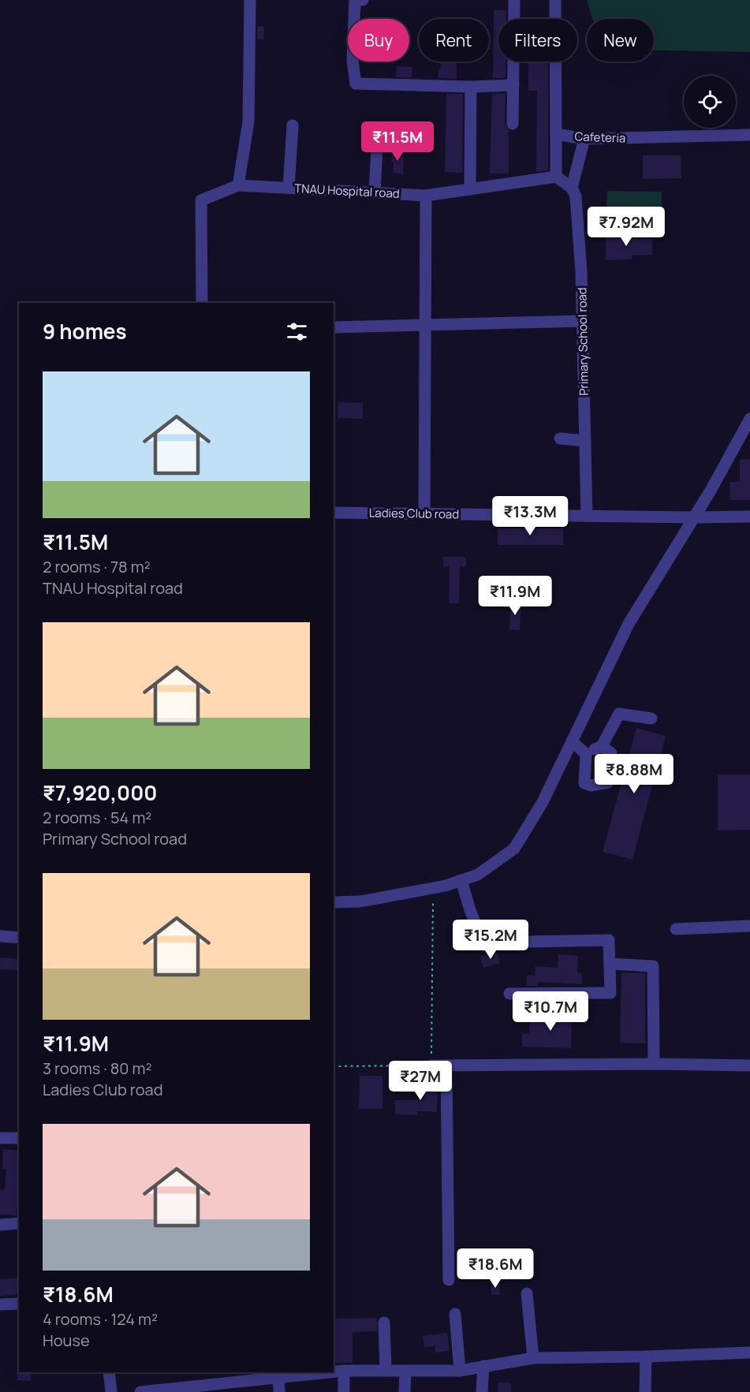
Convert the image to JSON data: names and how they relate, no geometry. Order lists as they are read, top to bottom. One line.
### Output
{"streets":{"street":["Cafeteria","TNAU Hospital road","Primary School road","Ladies Club road"]},"crossings":[["Primary School road","Ladies Club road"]],"page":{"chip":["Buy","Rent","Filters","New"],"price":["₹11.5M","₹7.92M","₹13.3M","₹11.9M","₹8.88M","₹15.2M","₹10.7M","₹27M","₹18.6M"],"heading":"9 homes","list":[{"name":"₹11.5M","note":"2 rooms · 78 m² · TNAU Hospital road"},{"name":"₹7,920,000","note":"2 rooms · 54 m² · Primary School road"},{"name":"₹11.9M","note":"3 rooms · 80 m² · Ladies Club road"},{"name":"₹18.6M","note":"4 rooms · 124 m² · House"}]}}
